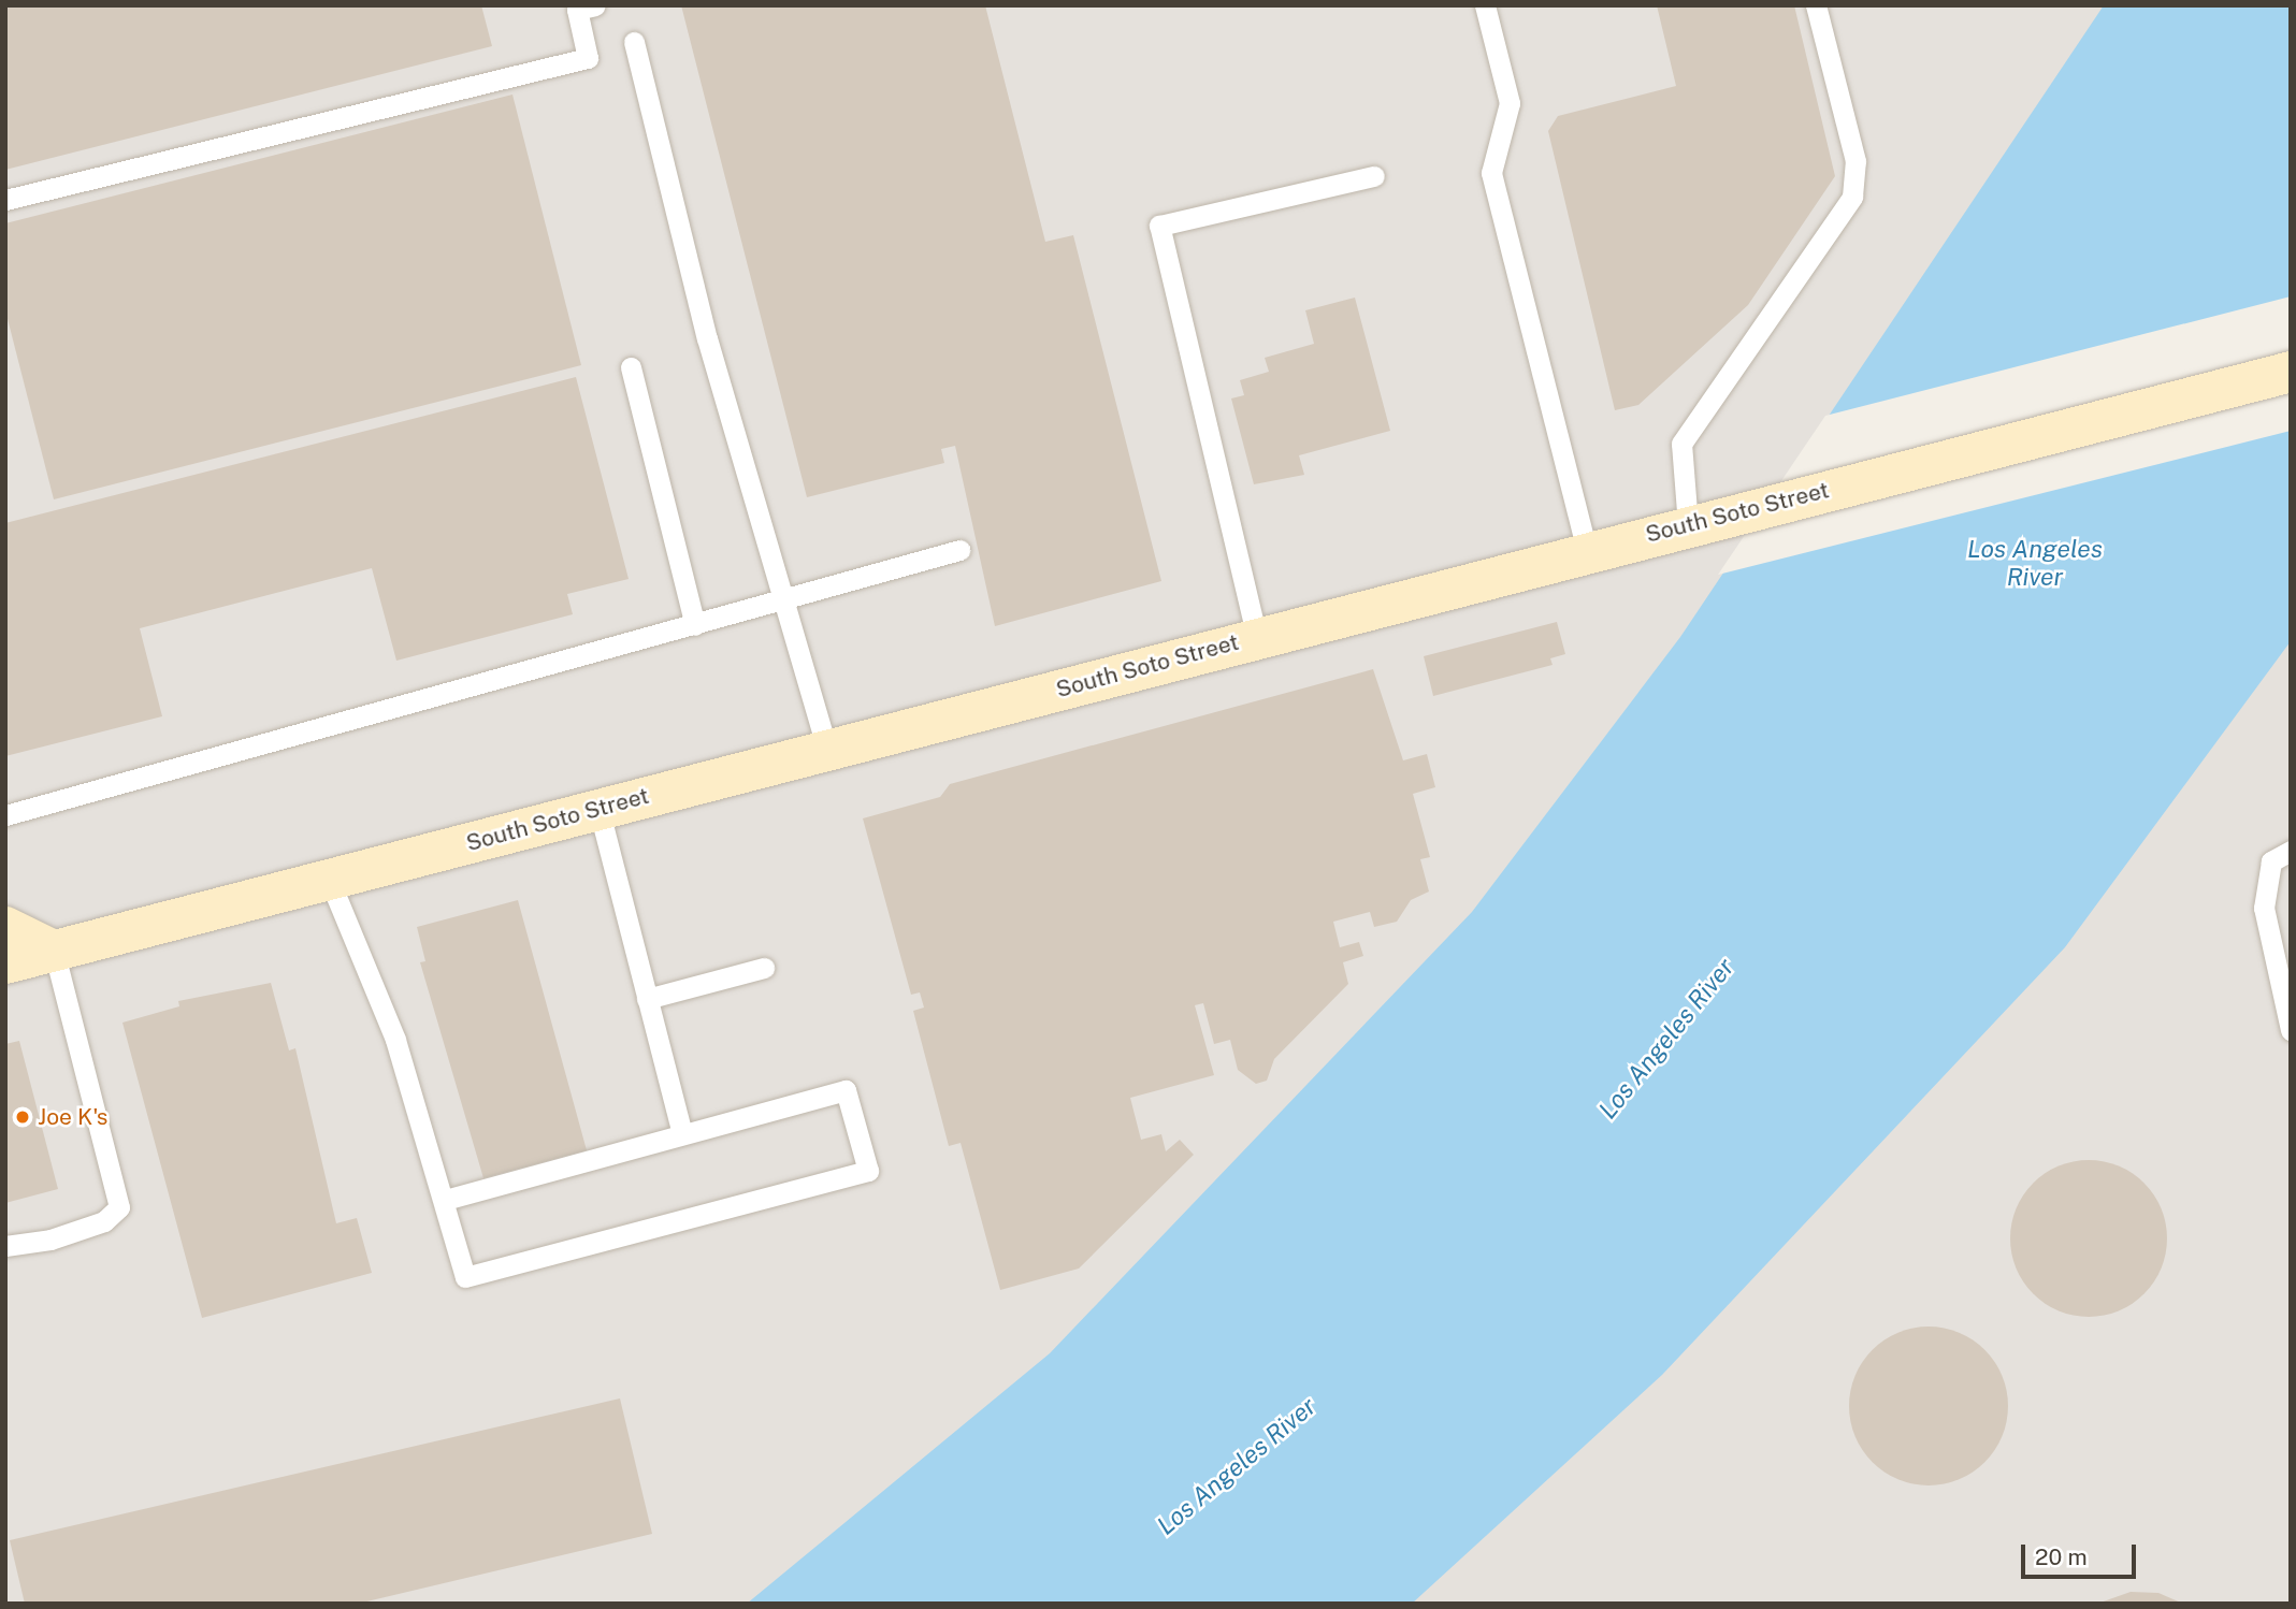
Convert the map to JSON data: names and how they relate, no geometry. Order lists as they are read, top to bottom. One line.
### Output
{"streets":{"main road":["South Soto Street"]},"water":["Los Angeles River"],"places":["Joe K's"],"scale_bar":"20 m"}
